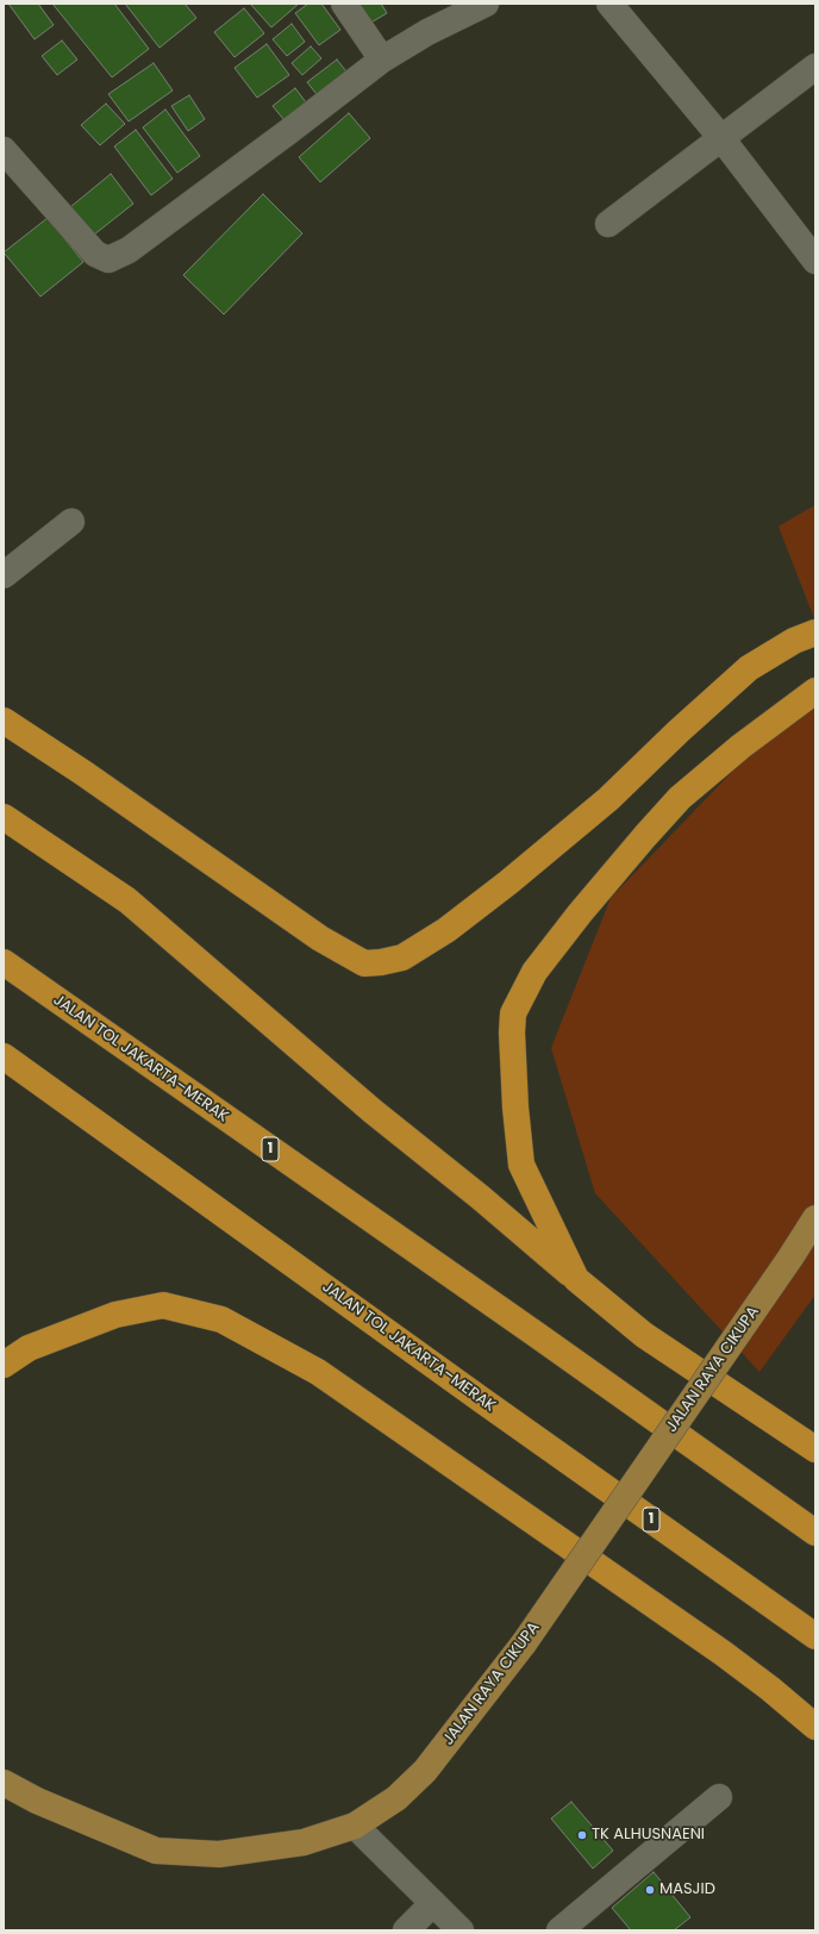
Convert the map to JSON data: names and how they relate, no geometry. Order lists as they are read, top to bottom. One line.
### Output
{"streets":{"highway":["JALAN TOL JAKARTA–MERAK","1"],"main road":["JALAN RAYA CIKUPA"]},"places":["TK ALHUSNAENI","MASJID"]}
